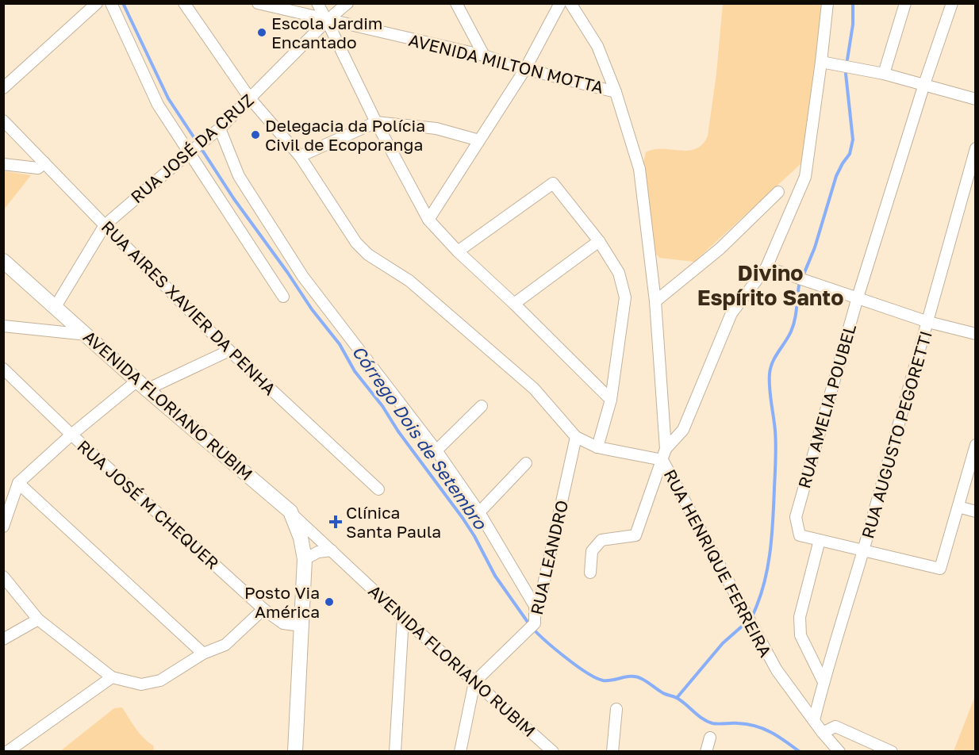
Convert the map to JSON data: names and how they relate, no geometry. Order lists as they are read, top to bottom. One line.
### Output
{"streets":{"main road":["AVENIDA FLORIANO RUBIM"],"street":["AVENIDA MILTON MOTTA","RUA JOSÉ DA CRUZ","RUA AIRES XAVIER DA PENHA","RUA AMELIA POUBEL","RUA AUGUSTO PEGORETTI","RUA JOSÉ M CHEQUER","RUA LEANDRO","RUA HENRIQUE FERREIRA"]},"crossings":[["AVENIDA MILTON MOTTA","RUA JOSÉ DA CRUZ"],["RUA JOSÉ DA CRUZ","RUA AIRES XAVIER DA PENHA"],["RUA JOSÉ DA CRUZ","AVENIDA FLORIANO RUBIM"],["RUA JOSÉ DA CRUZ","RUA HENRIQUE FERREIRA"],["AVENIDA FLORIANO RUBIM","RUA LEANDRO"],["RUA AMELIA POUBEL","RUA AUGUSTO PEGORETTI"],["RUA AUGUSTO PEGORETTI","RUA HENRIQUE FERREIRA"],["RUA LEANDRO","RUA HENRIQUE FERREIRA"]],"districts":["Divino Espírito Santo"],"water":["Córrego Dois de Setembro"],"places":{"other":["Escola Jardim Encantado","Delegacia da Polícia Civil de Ecoporanga","Posto Via América"],"health":["Clínica Santa Paula"]}}
